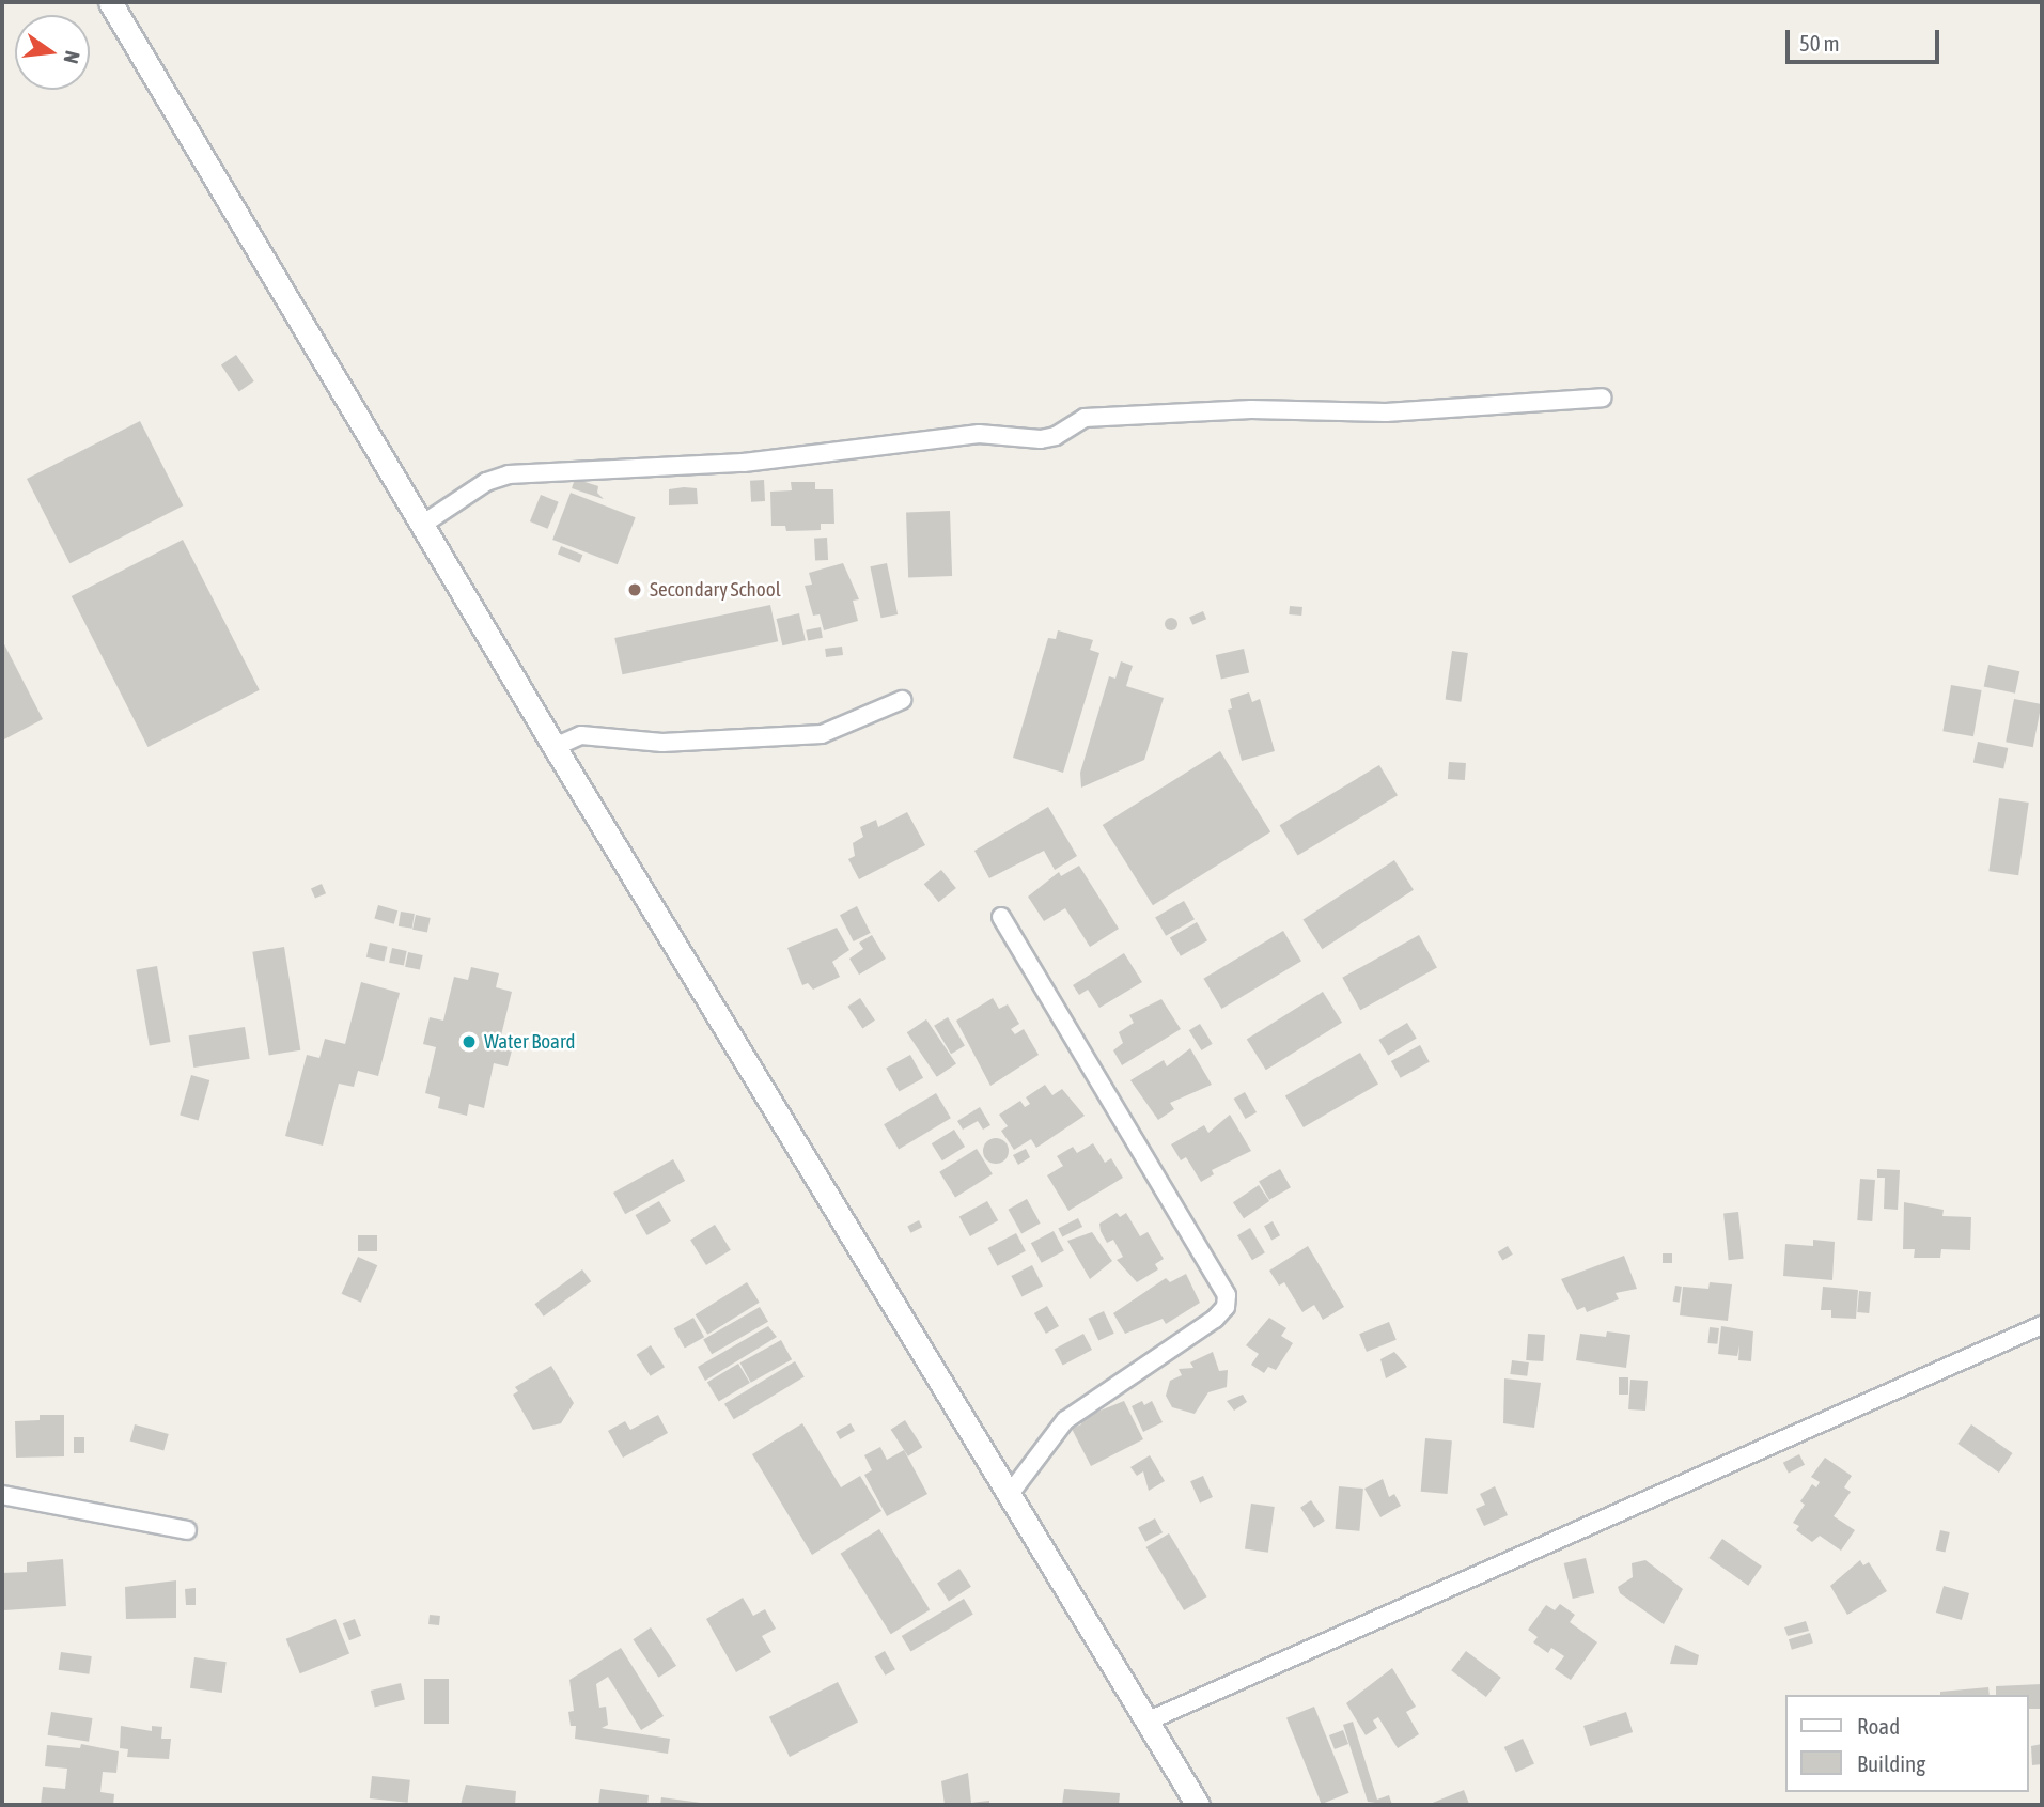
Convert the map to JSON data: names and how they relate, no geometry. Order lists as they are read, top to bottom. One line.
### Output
{"places":["Secondary School","Water Board"],"legend":["Road","Building"],"scale_bar":"50 m","north":"right"}
